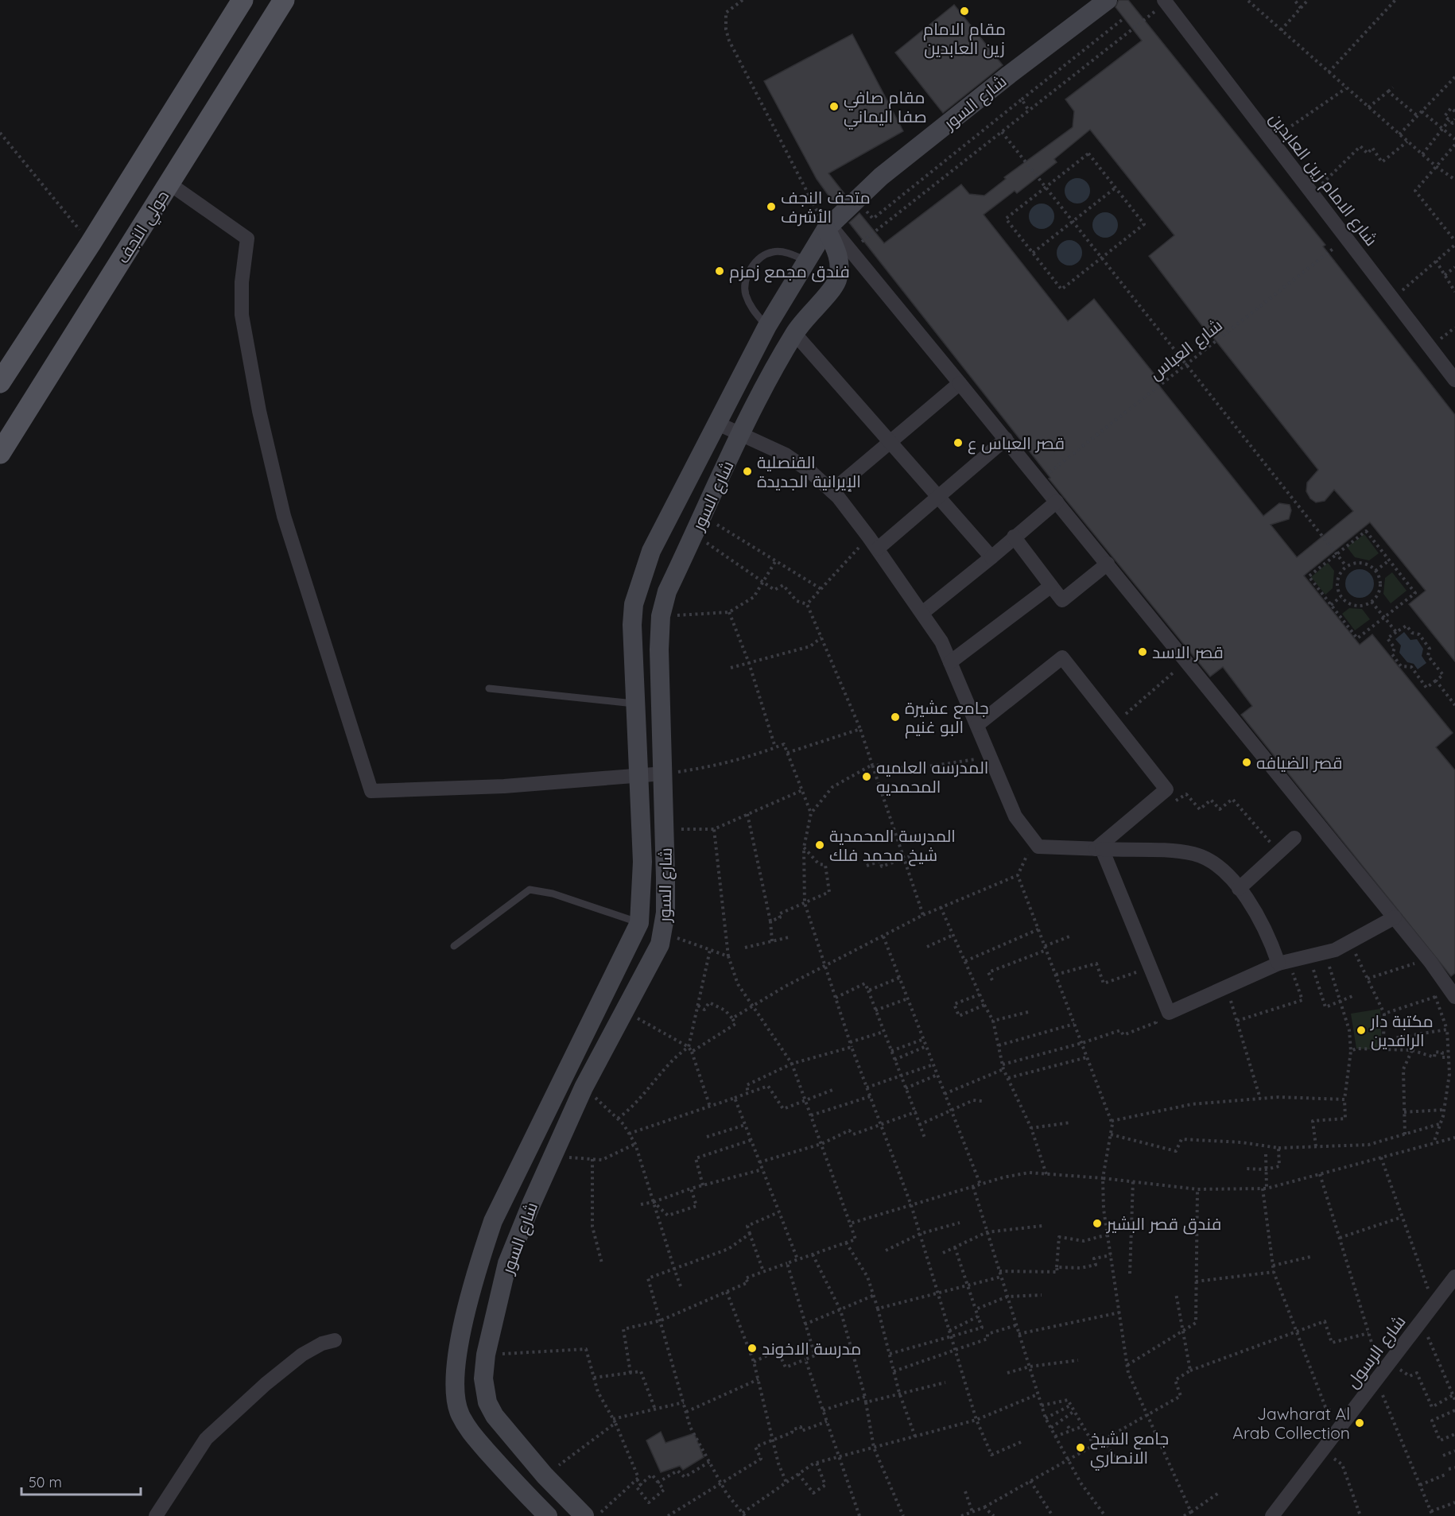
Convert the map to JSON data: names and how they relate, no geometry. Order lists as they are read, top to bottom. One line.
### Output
{"streets":{"main road":["شارع السور","حولي النجف"],"street":["شارع الامام زين العابدين","شارع الرسول"],"path":["شارع العباس"]},"crossings":[["شارع الامام زين العابدين","شارع العباس"]],"places":["مقام الامام زين العابدين","مقام صافي صفا اليماني","متحف النجف الأشرف","فندق مجمع زمزم","قصر العباس ع","القنصلية الإيرانية الجديدة","قصر الاسد","جامع عشيرة البو غنيم","قصر الضيافه","المدرسه العلمیه المحمدیه","المدرسة المحمدية شيخ محمد فلك","مكتبة دار الرافدين","فندق قصر البشير","مدرسة الاخوند","Jawharat Al Arab Collection","جامع الشيخ الانصاري"],"scale_bar":"50 m"}
